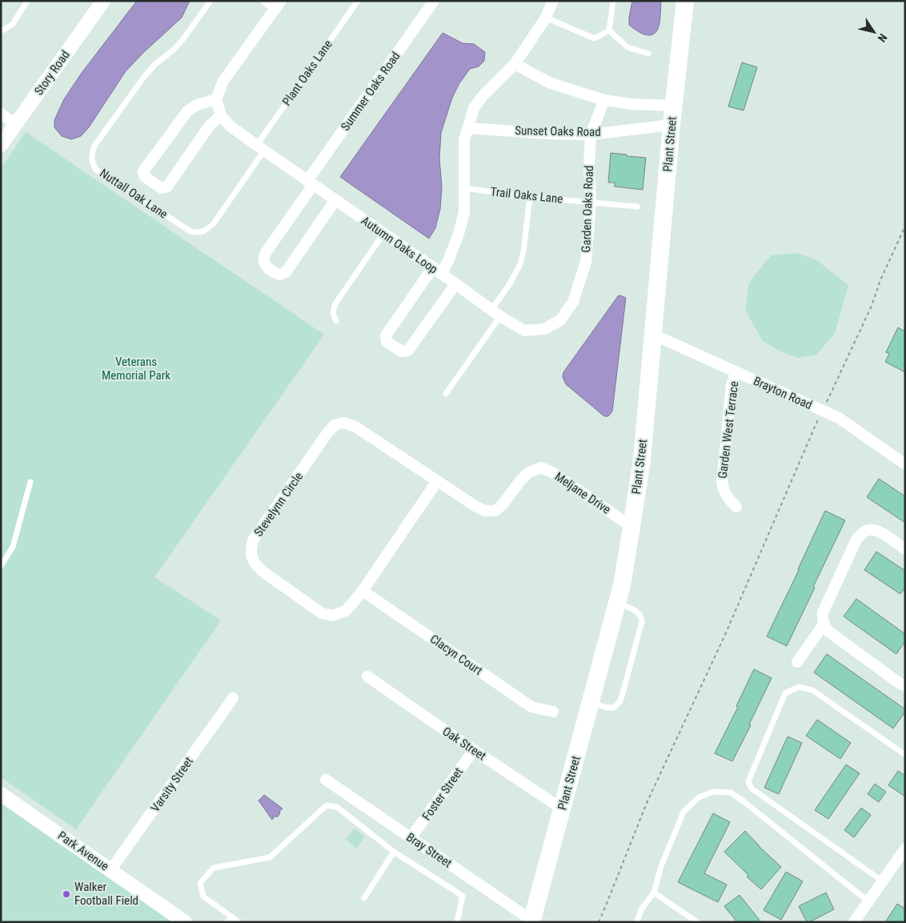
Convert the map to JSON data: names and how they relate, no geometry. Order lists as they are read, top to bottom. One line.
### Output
{"streets":{"main road":["Plant Street"],"street":["Story Road","Summer Oaks Road","Sunset Oaks Road","Garden Oaks Road","Autumn Oaks Loop","Brayton Road","Garden West Terrace","Meljane Drive","Stevelynn Circle","Clacyn Court","Oak Street","Varsity Street","Foster Street","Bray Street","Park Avenue"],"lane":["Plant Oaks Lane","Nuttall Oak Lane","Trail Oaks Lane"]},"crossings":[["Plant Oaks Lane","Nuttall Oak Lane"],["Plant Oaks Lane","Autumn Oaks Loop"],["Summer Oaks Road","Autumn Oaks Loop"],["Sunset Oaks Road","Plant Street"],["Sunset Oaks Road","Garden Oaks Road"],["Sunset Oaks Road","Autumn Oaks Loop"],["Plant Street","Brayton Road"],["Plant Street","Meljane Drive"],["Plant Street","Oak Street"],["Plant Street","Bray Street"],["Nuttall Oak Lane","Autumn Oaks Loop"],["Trail Oaks Lane","Garden Oaks Road"],["Trail Oaks Lane","Autumn Oaks Loop"],["Garden Oaks Road","Autumn Oaks Loop"],["Brayton Road","Garden West Terrace"],["Meljane Drive","Stevelynn Circle"],["Stevelynn Circle","Clacyn Court"],["Oak Street","Foster Street"],["Varsity Street","Park Avenue"],["Foster Street","Bray Street"]],"parks":["Veterans Memorial Park"],"places":["Walker Football Field"],"north":"bottom right"}
